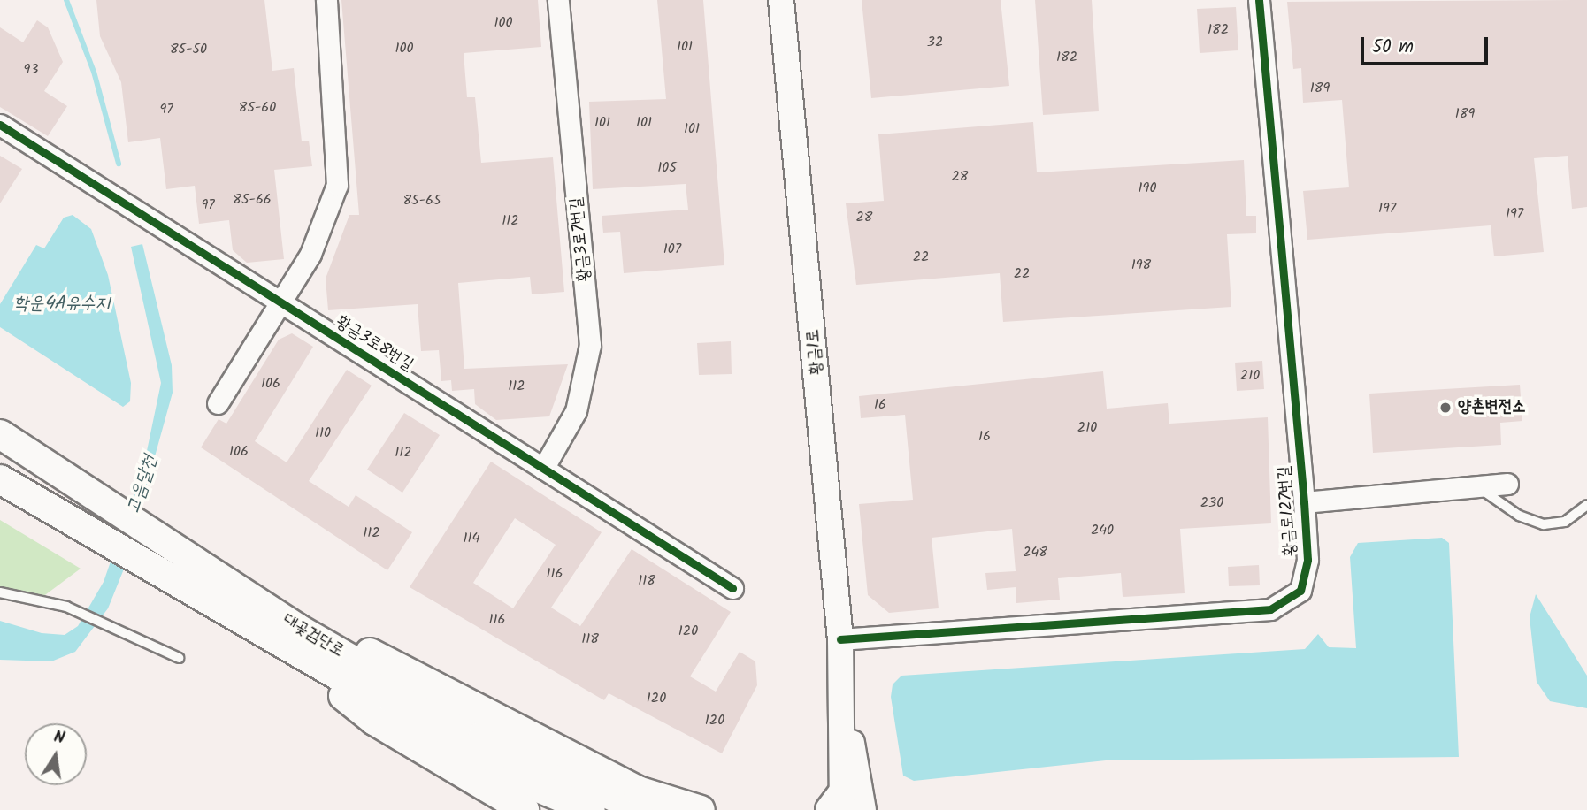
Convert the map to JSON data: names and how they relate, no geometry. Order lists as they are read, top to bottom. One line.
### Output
{"streets":{"main road":["대곶검단로"],"street":["황금3로7번길","황금3로8번길","황금1로","황금로127번길"]},"crossings":[["황금3로7번길","황금3로8번길"],["황금1로","황금로127번길"]],"water":["학운4A유수지","고음달천"],"places":["양촌변전소"],"house_numbers":["100","182","32","101","100","85-50","182","93","189","85-60","97","189","101","101","101","105","28","190","85-66","85-65","97","197","197","28","112","107","22","198","22","210","106","112","16","210","110","16","106","112","230","240","112","114","248","116","118","116","120","118","120","120"],"scale_bar":"50 m","north":"top"}
